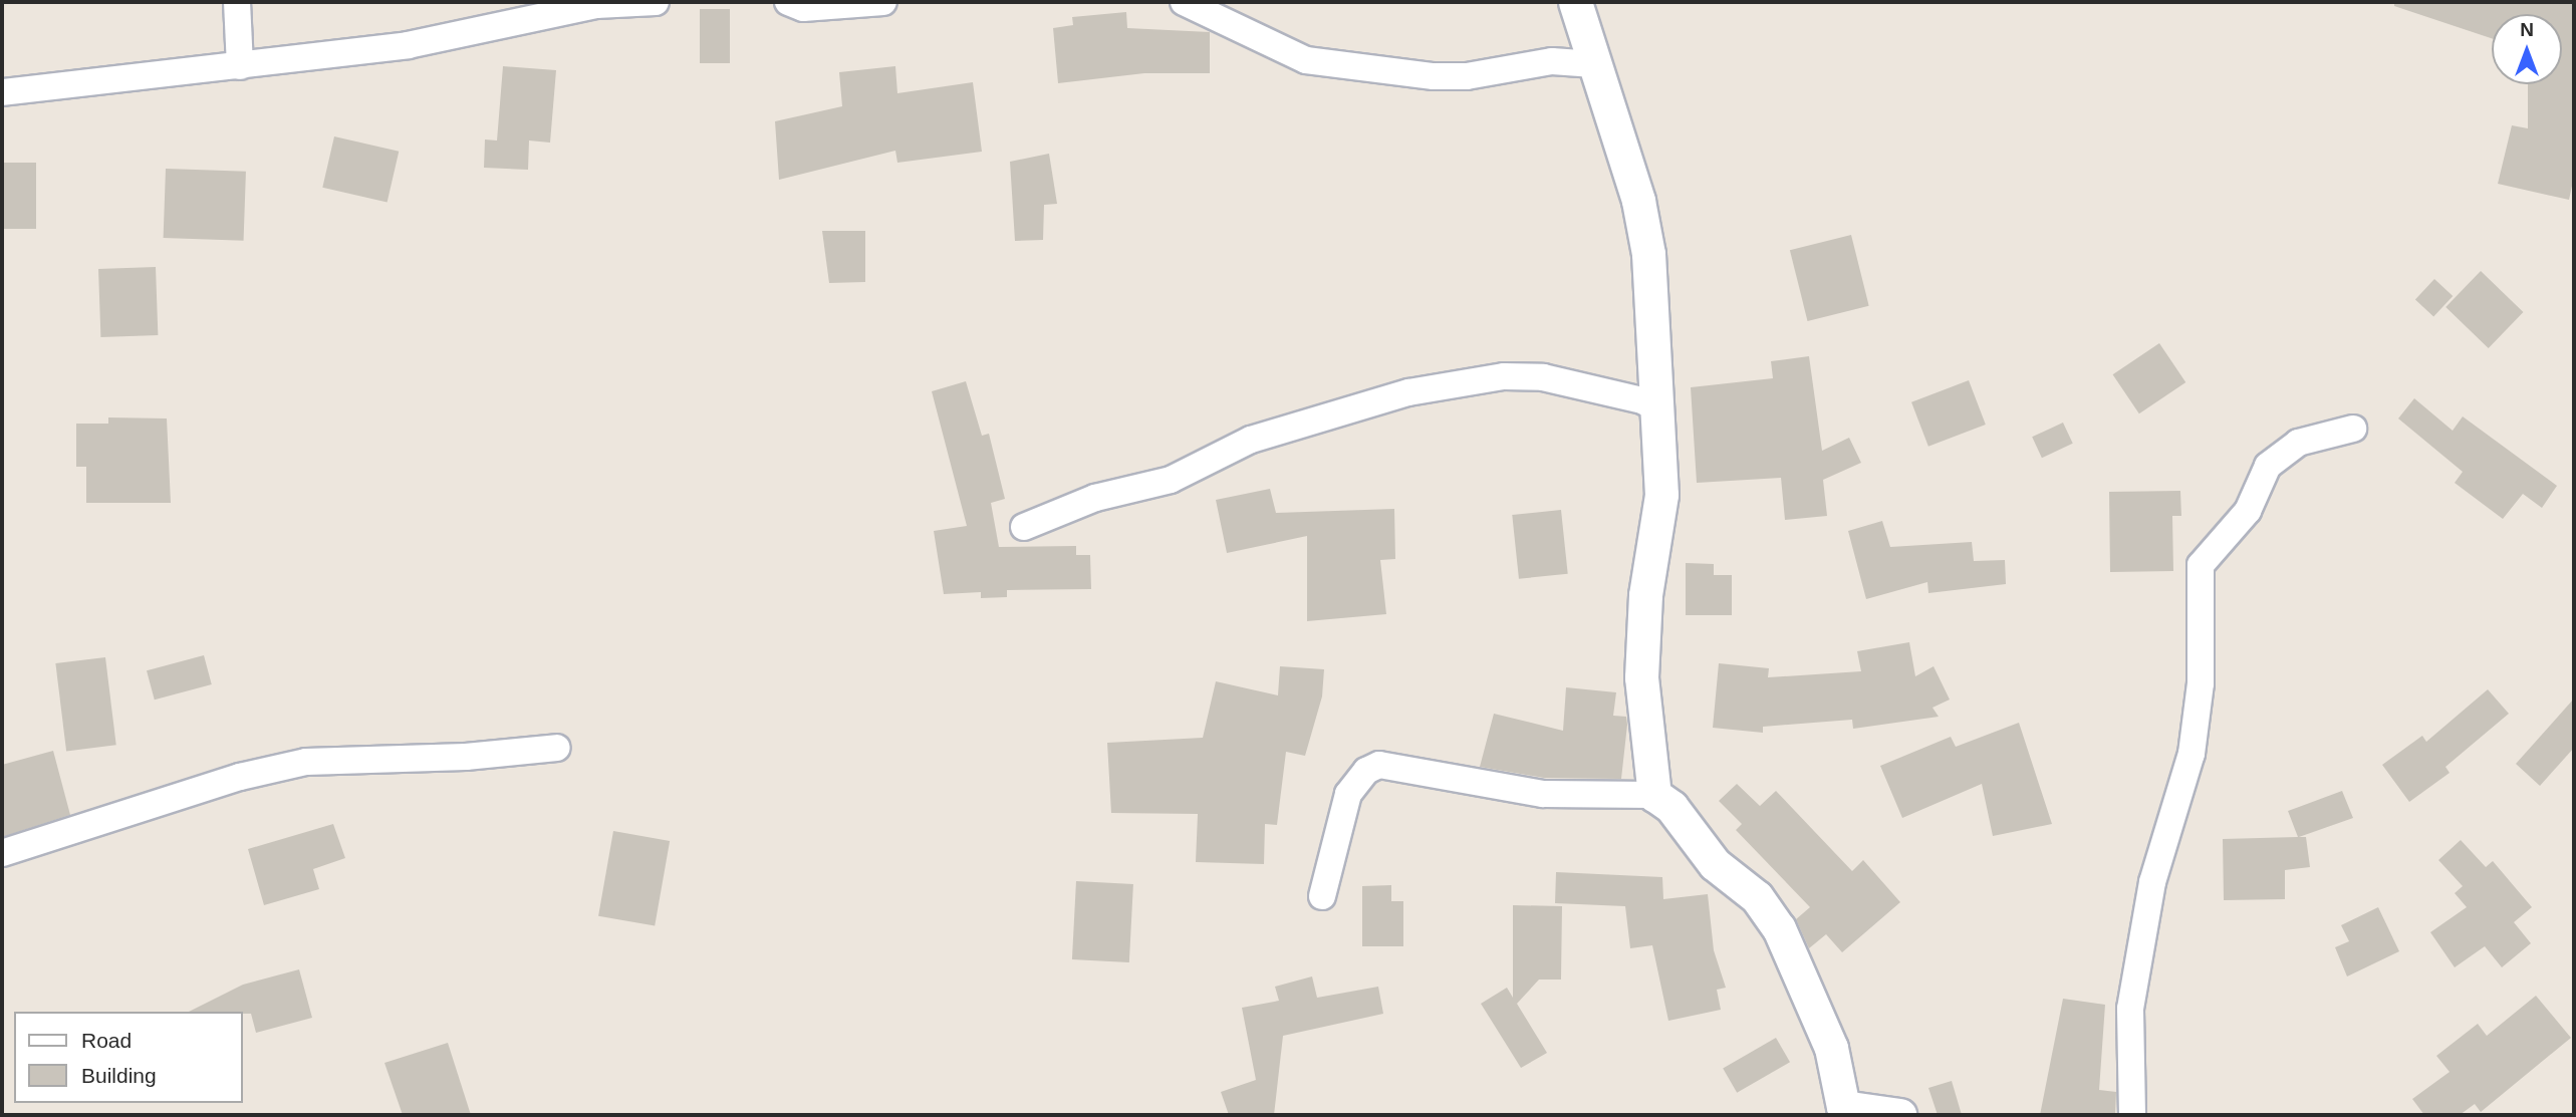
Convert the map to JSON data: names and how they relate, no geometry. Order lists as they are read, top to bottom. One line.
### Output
{"legend":["Road","Building"],"north":"top"}
